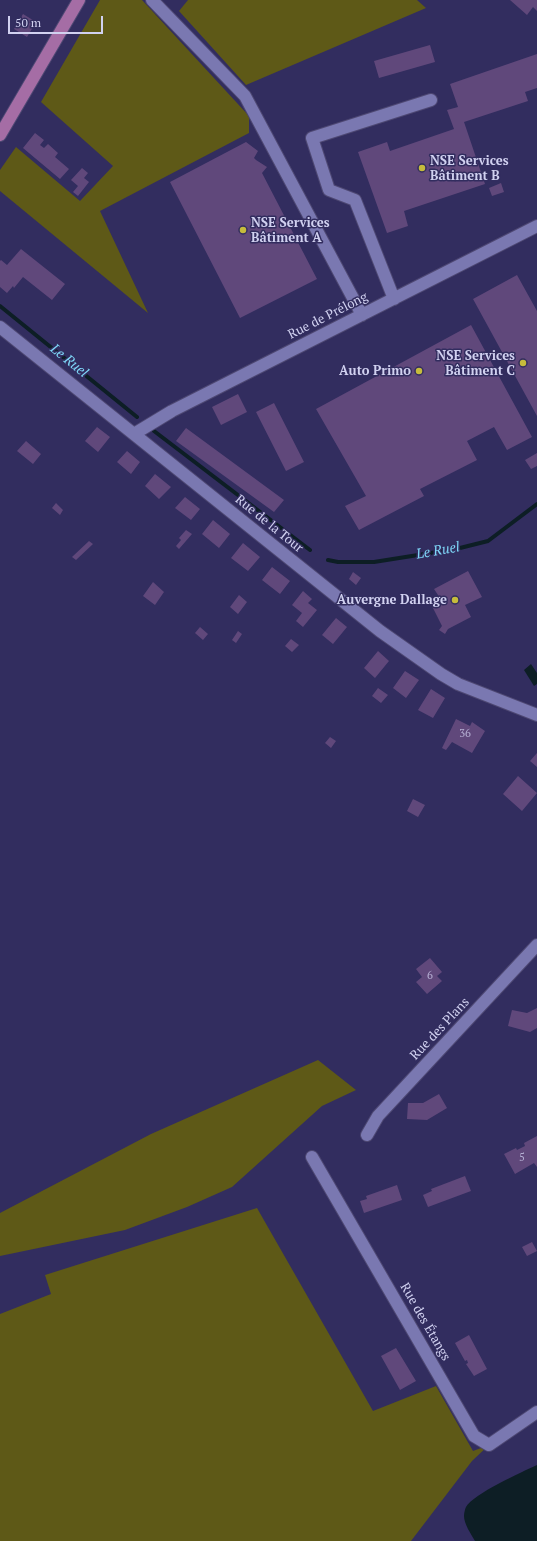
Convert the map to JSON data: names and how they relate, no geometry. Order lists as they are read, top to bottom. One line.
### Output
{"streets":{"street":["Rue de Prélong","Rue de la Tour","Rue des Plans","Rue des Étangs"]},"crossings":[["Rue de Prélong","Rue de la Tour"]],"water":["Le Ruel"],"places":["NSE Services Bâtiment B","NSE Services Bâtiment A","NSE Services Bâtiment C","Auto Primo","Auvergne Dallage"],"house_numbers":["36","6","5"],"scale_bar":"50 m"}
